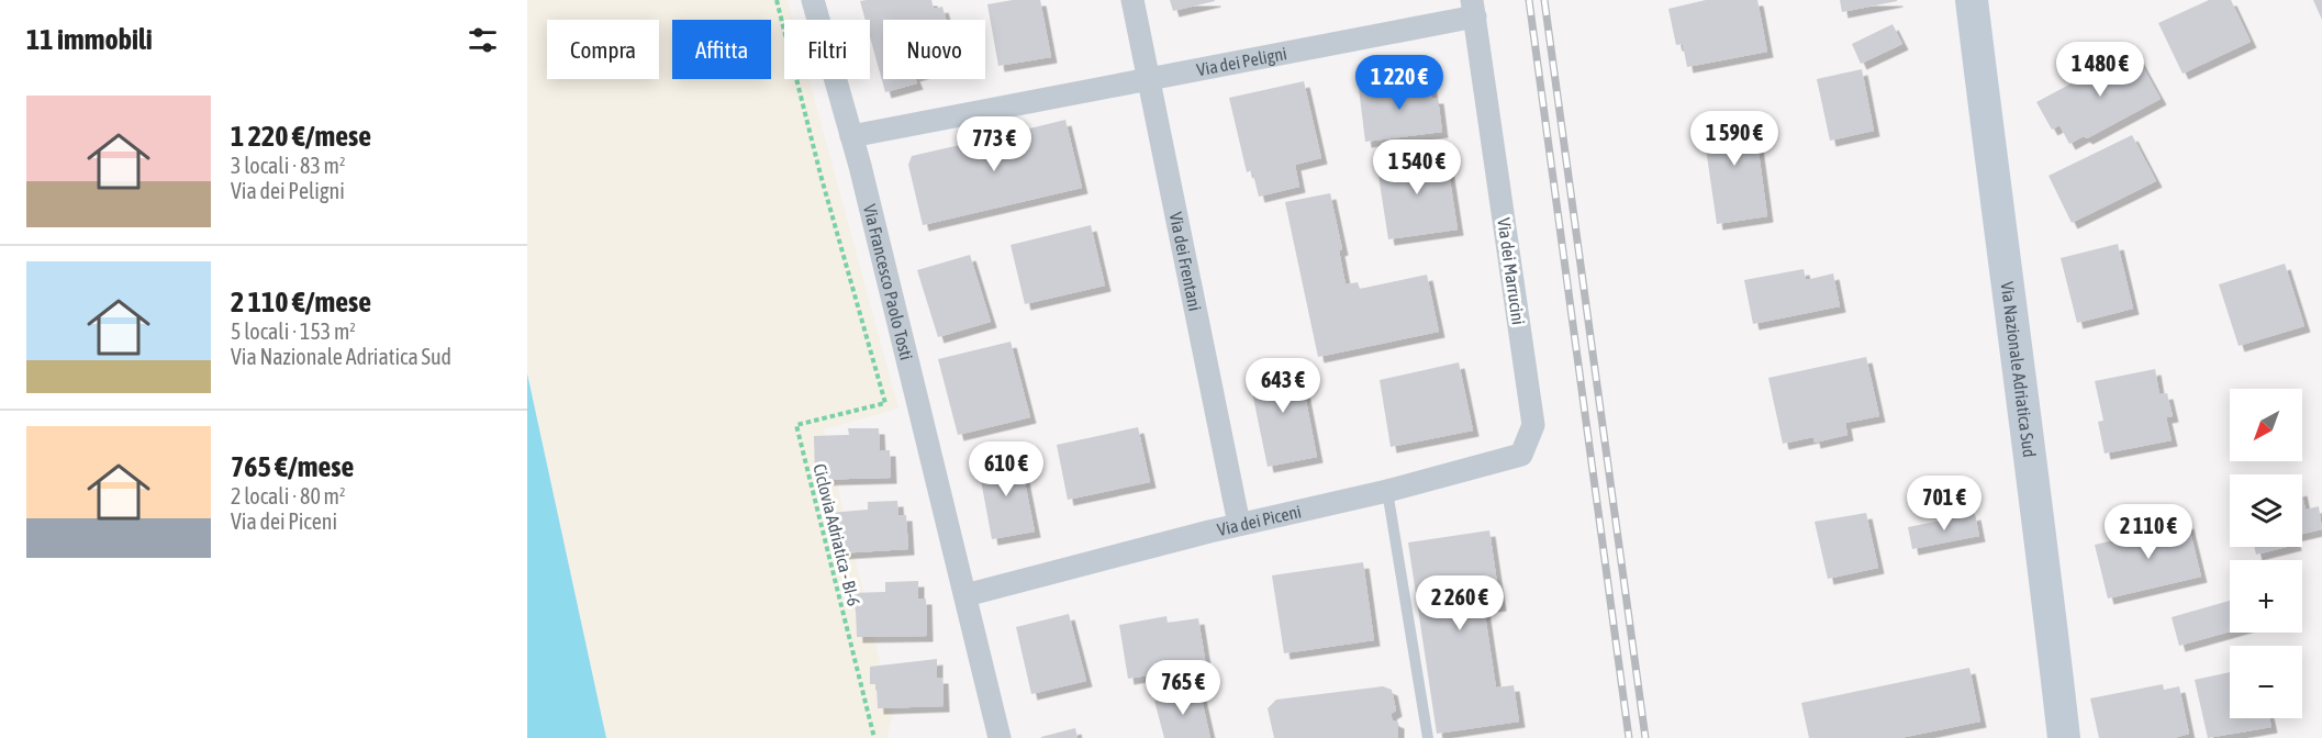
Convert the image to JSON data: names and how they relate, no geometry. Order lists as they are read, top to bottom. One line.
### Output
{"streets":{"main road":["Via Nazionale Adriatica Sud"],"street":["Via dei Peligni","Via dei Frentani","Via dei Marrucini","Via Francesco Paolo Tosti","Via dei Piceni"],"path":["Ciclovia Adriatica - BI-6"]},"crossings":[["Via dei Peligni","Via dei Frentani"],["Via dei Peligni","Via dei Marrucini"],["Via dei Peligni","Via Francesco Paolo Tosti"],["Via dei Frentani","Via dei Piceni"],["Via dei Marrucini","Via dei Piceni"],["Via Francesco Paolo Tosti","Via dei Piceni"],["Via Francesco Paolo Tosti","Ciclovia Adriatica - BI-6"]],"north":"bottom left","page":{"heading":"11 immobili","chip":["Compra","Affitta","Filtri","Nuovo"],"price":["1 480 €","1 220 €","1 590 €","773 €","1 540 €","643 €","610 €","701 €","2 110 €","2 260 €","765 €"],"list":[{"name":"1 220 €/mese","note":"3 locali · 83 m² · Via dei Peligni"},{"name":"2 110 €/mese","note":"5 locali · 153 m² · Via Nazionale Adriatica Sud"},{"name":"765 €/mese","note":"2 locali · 80 m² · Via dei Piceni"}],"map_buttons":["+","−"]}}
